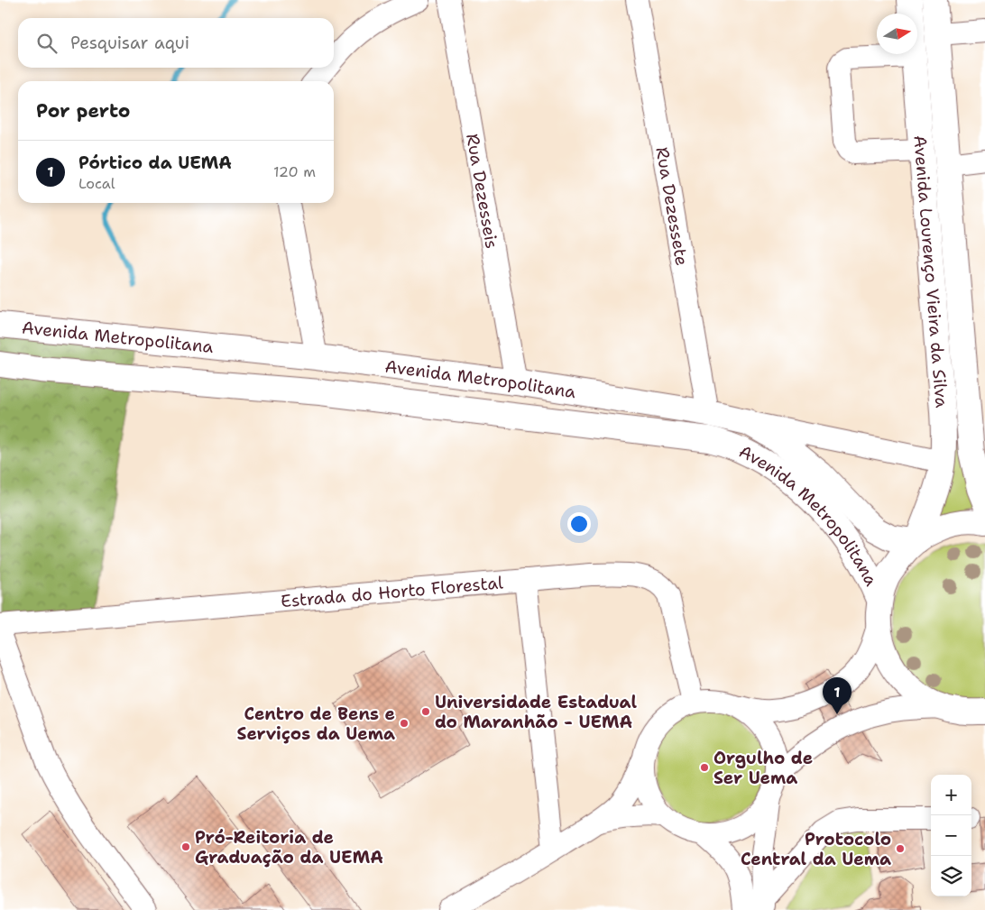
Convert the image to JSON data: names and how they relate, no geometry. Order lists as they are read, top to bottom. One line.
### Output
{"streets":{"main road":["Avenida Lourenço Vieira da Silva","Avenida Metropolitana"],"street":["Rua Dezesseis","Rua Dezessete","Estrada do Horto Florestal"]},"crossings":[["Rua Dezesseis","Avenida Metropolitana"],["Rua Dezessete","Avenida Metropolitana"],["Avenida Lourenço Vieira da Silva","Avenida Metropolitana"]],"places":["Universidade Estadual do Maranhão - UEMA","Centro de Bens e Serviços da Uema","Orgulho de Ser Uema","Pró-Reitoria de Graduação da UEMA","Protocolo Central da Uema"],"north":"right","page":{"search":"Pesquisar aqui","heading":"Por perto","list":[{"mark":"1","name":"Pórtico da UEMA","note":"Local","value":"120 m"}],"pins":"1","map_buttons":["+","−"]}}
